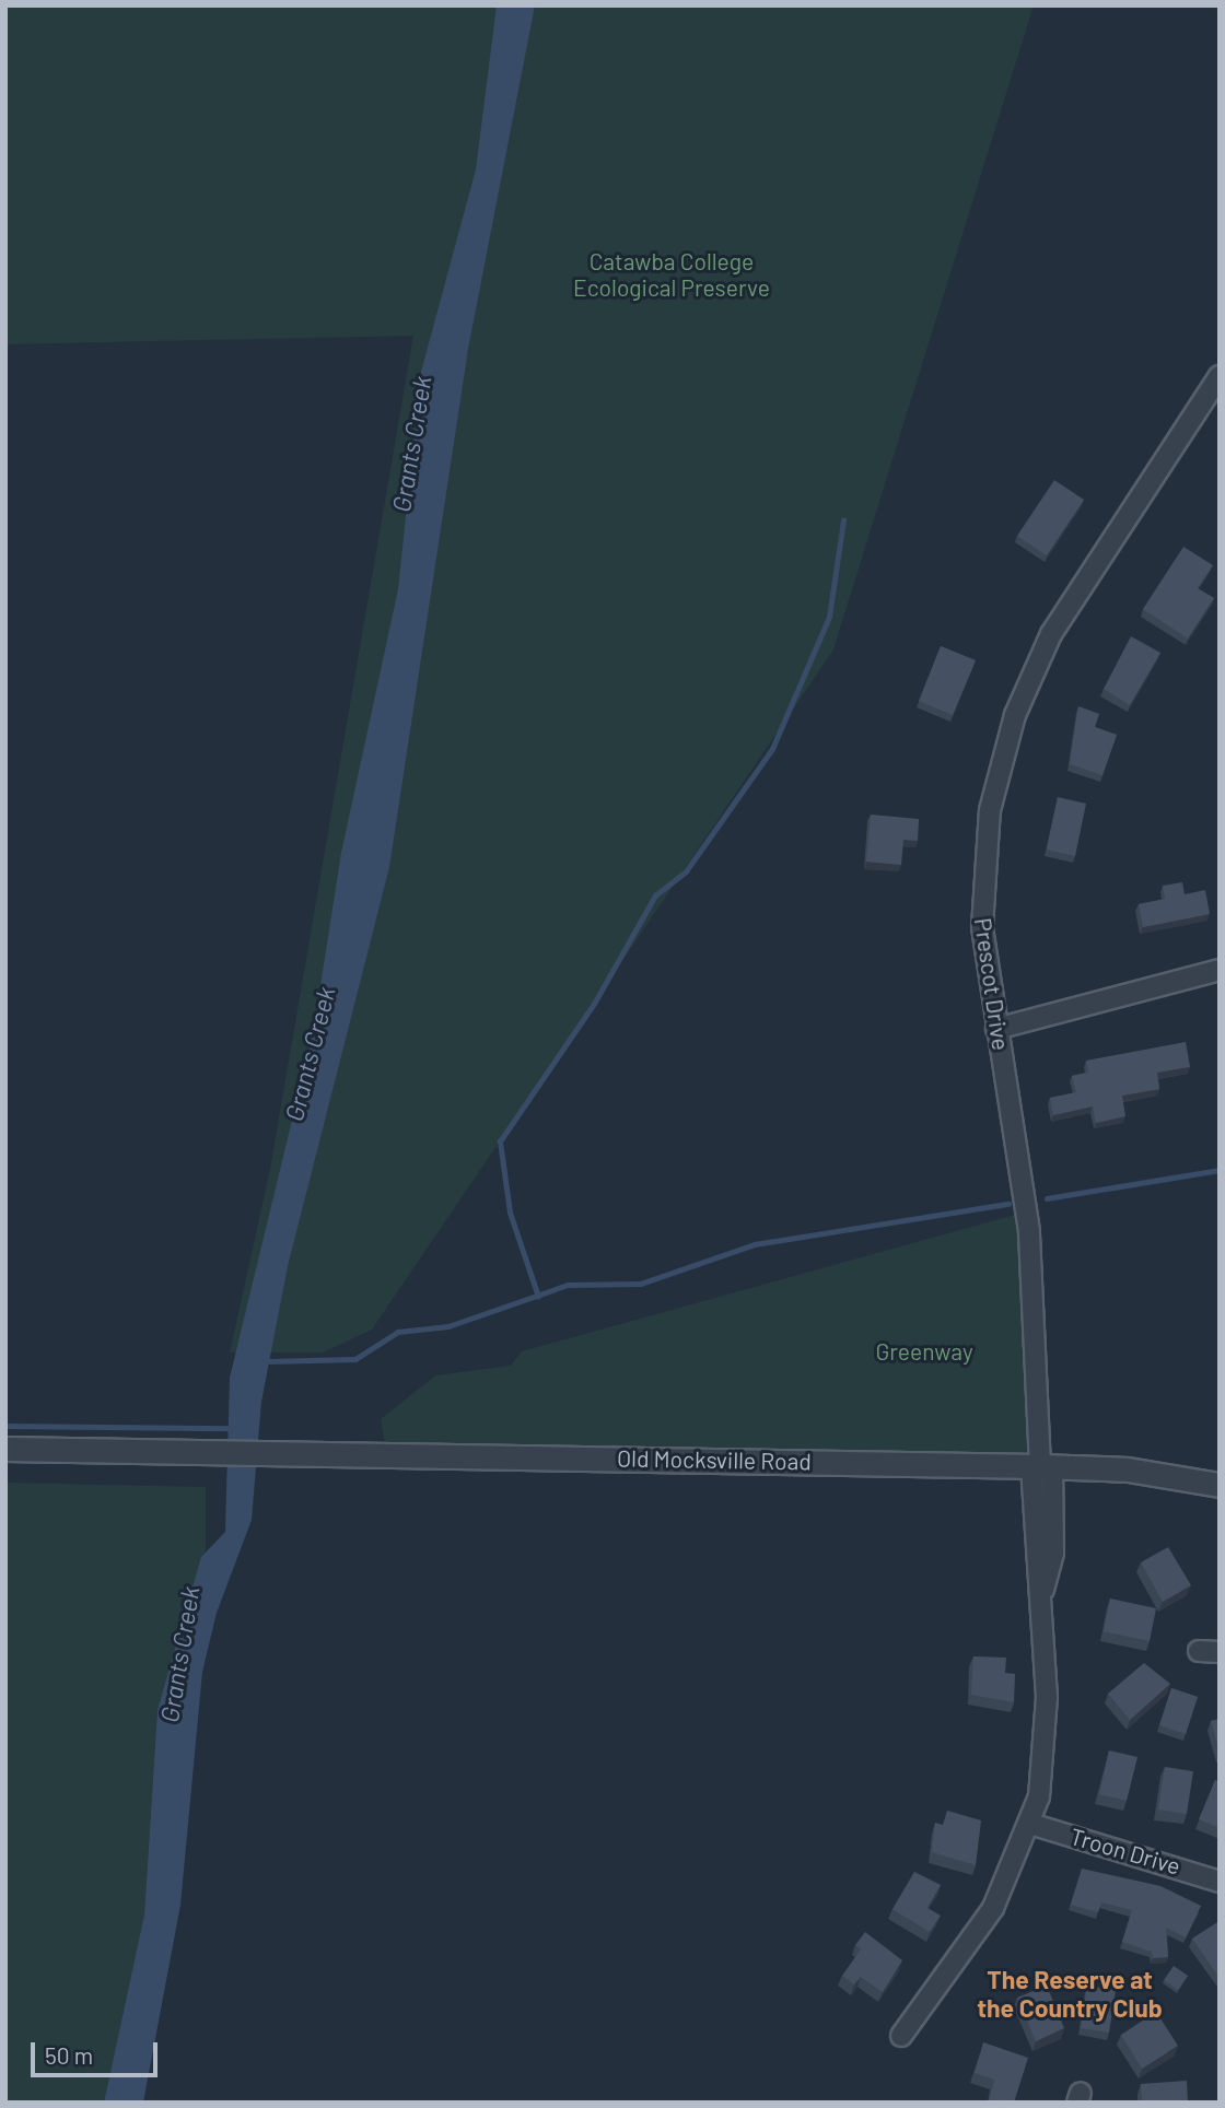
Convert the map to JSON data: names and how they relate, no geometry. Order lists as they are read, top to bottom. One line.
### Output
{"streets":{"street":["Prescot Drive","Old Mocksville Road","Troon Drive"]},"crossings":[["Prescot Drive","Old Mocksville Road"],["Prescot Drive","Troon Drive"]],"districts":["The Reserve at the Country Club"],"water":["Grants Creek"],"parks":["Catawba College Ecological Preserve","Greenway"],"scale_bar":"50 m"}
